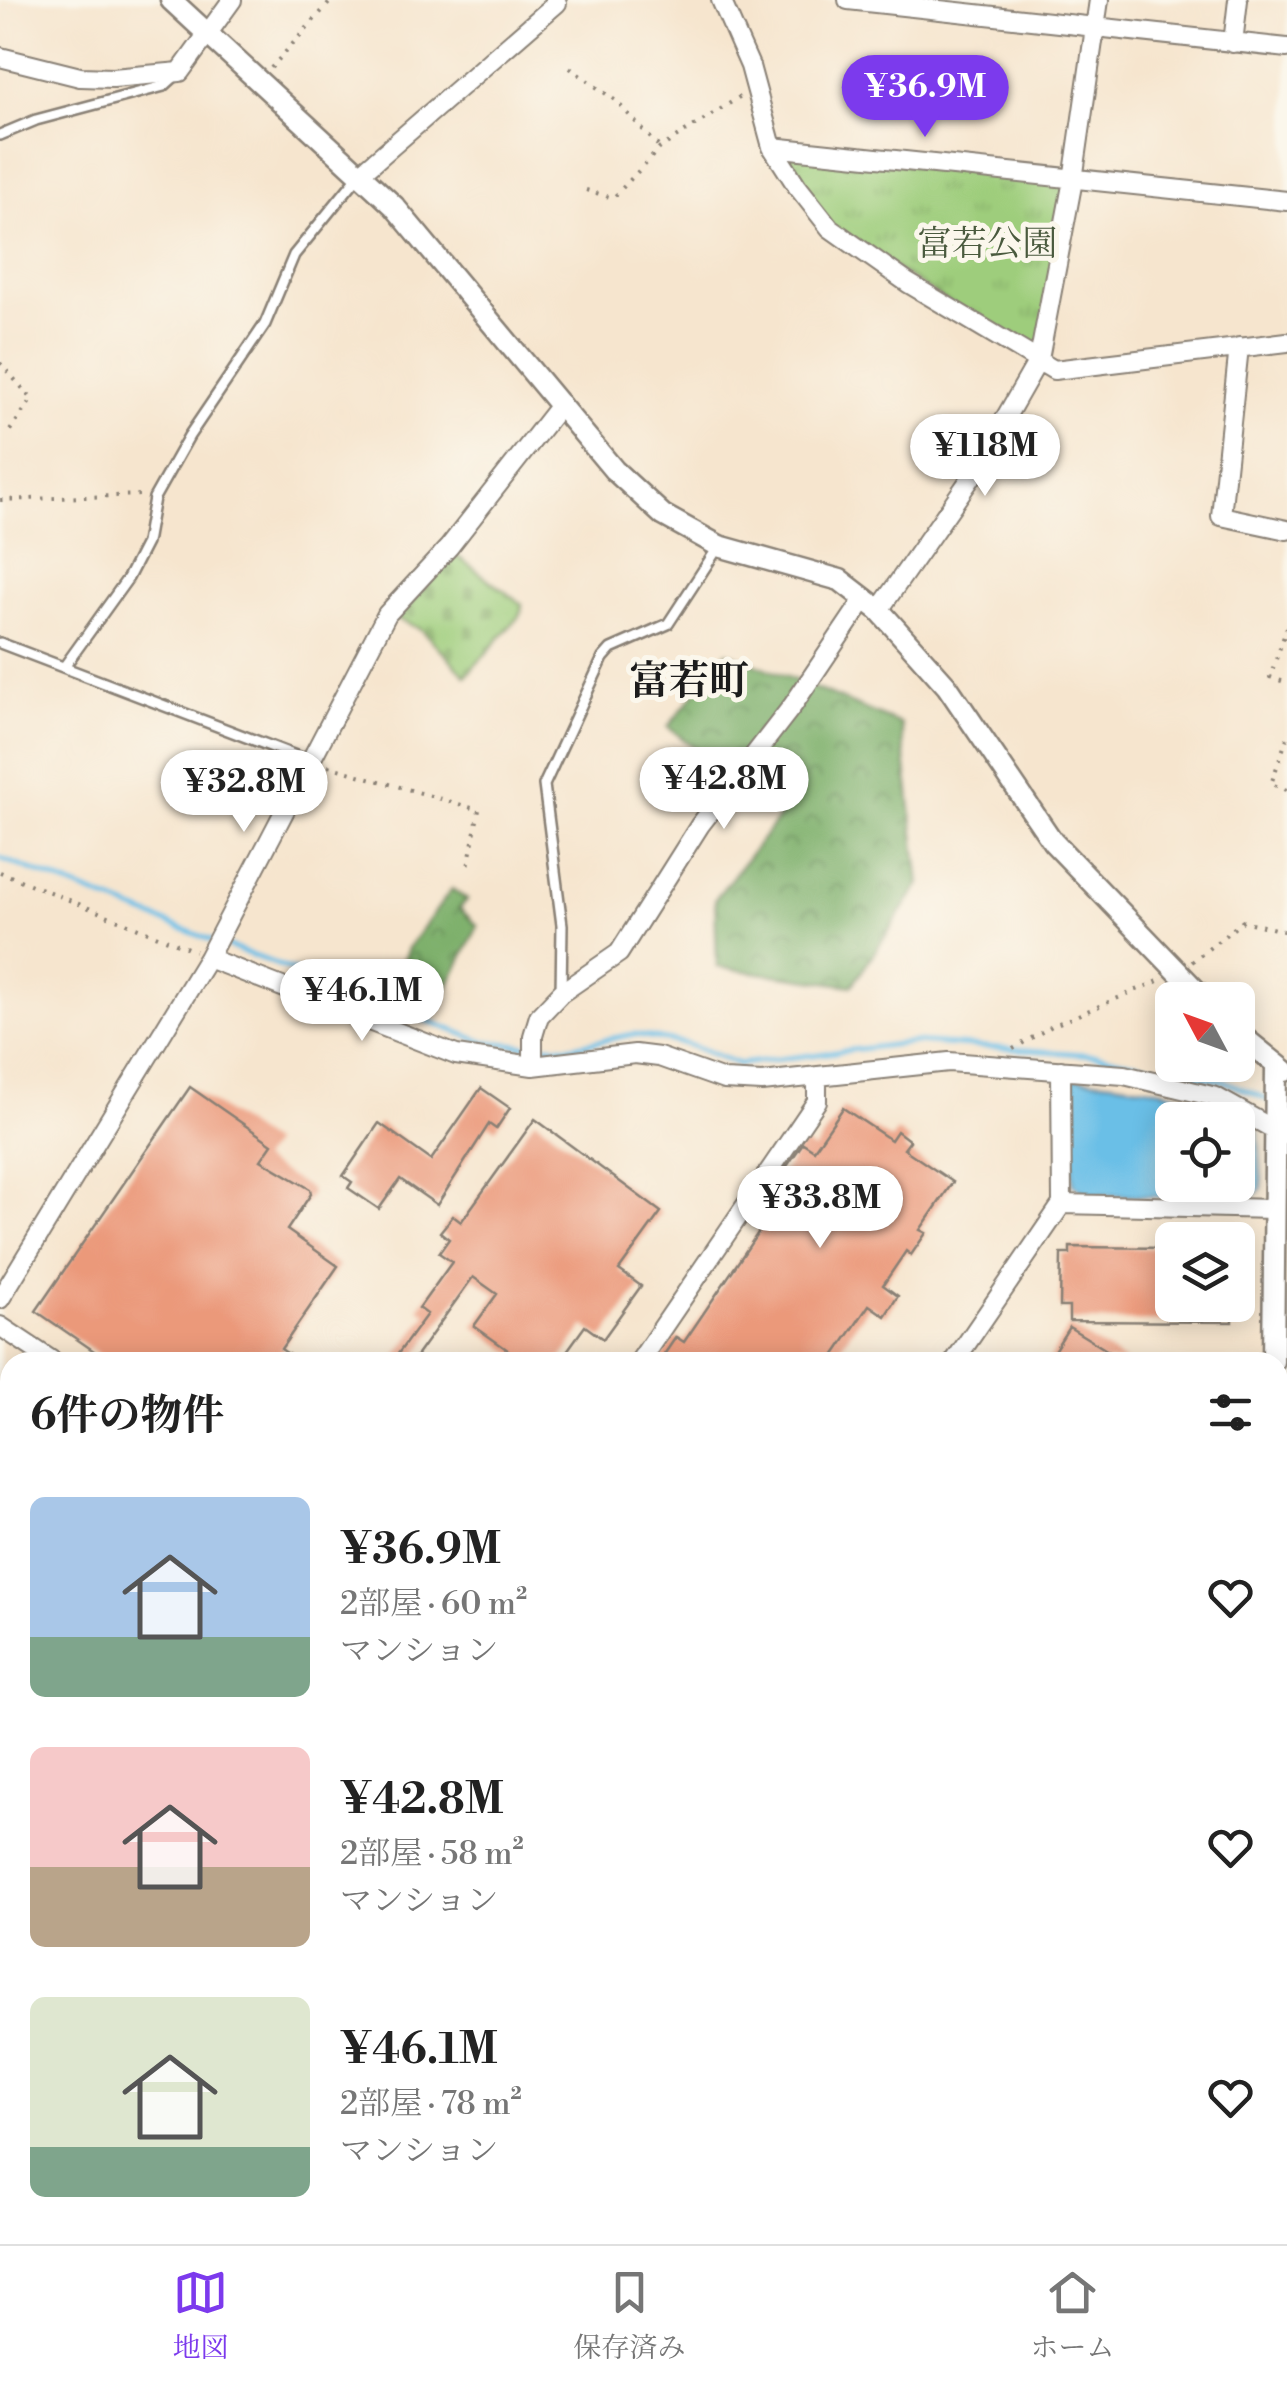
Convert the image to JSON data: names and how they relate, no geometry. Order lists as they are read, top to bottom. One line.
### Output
{"districts":["富若町"],"parks":["富若公園"],"north":"top left","page":{"price":["¥36.9M","¥118M","¥42.8M","¥32.8M","¥46.1M","¥33.8M"],"heading":"6件の物件","list":[{"name":"¥36.9M","note":"2部屋 · 60 m² · マンション"},{"name":"¥42.8M","note":"2部屋 · 58 m² · マンション"},{"name":"¥46.1M","note":"2部屋 · 78 m² · マンション"}],"tabs":["地図","保存済み","ホーム"]}}
